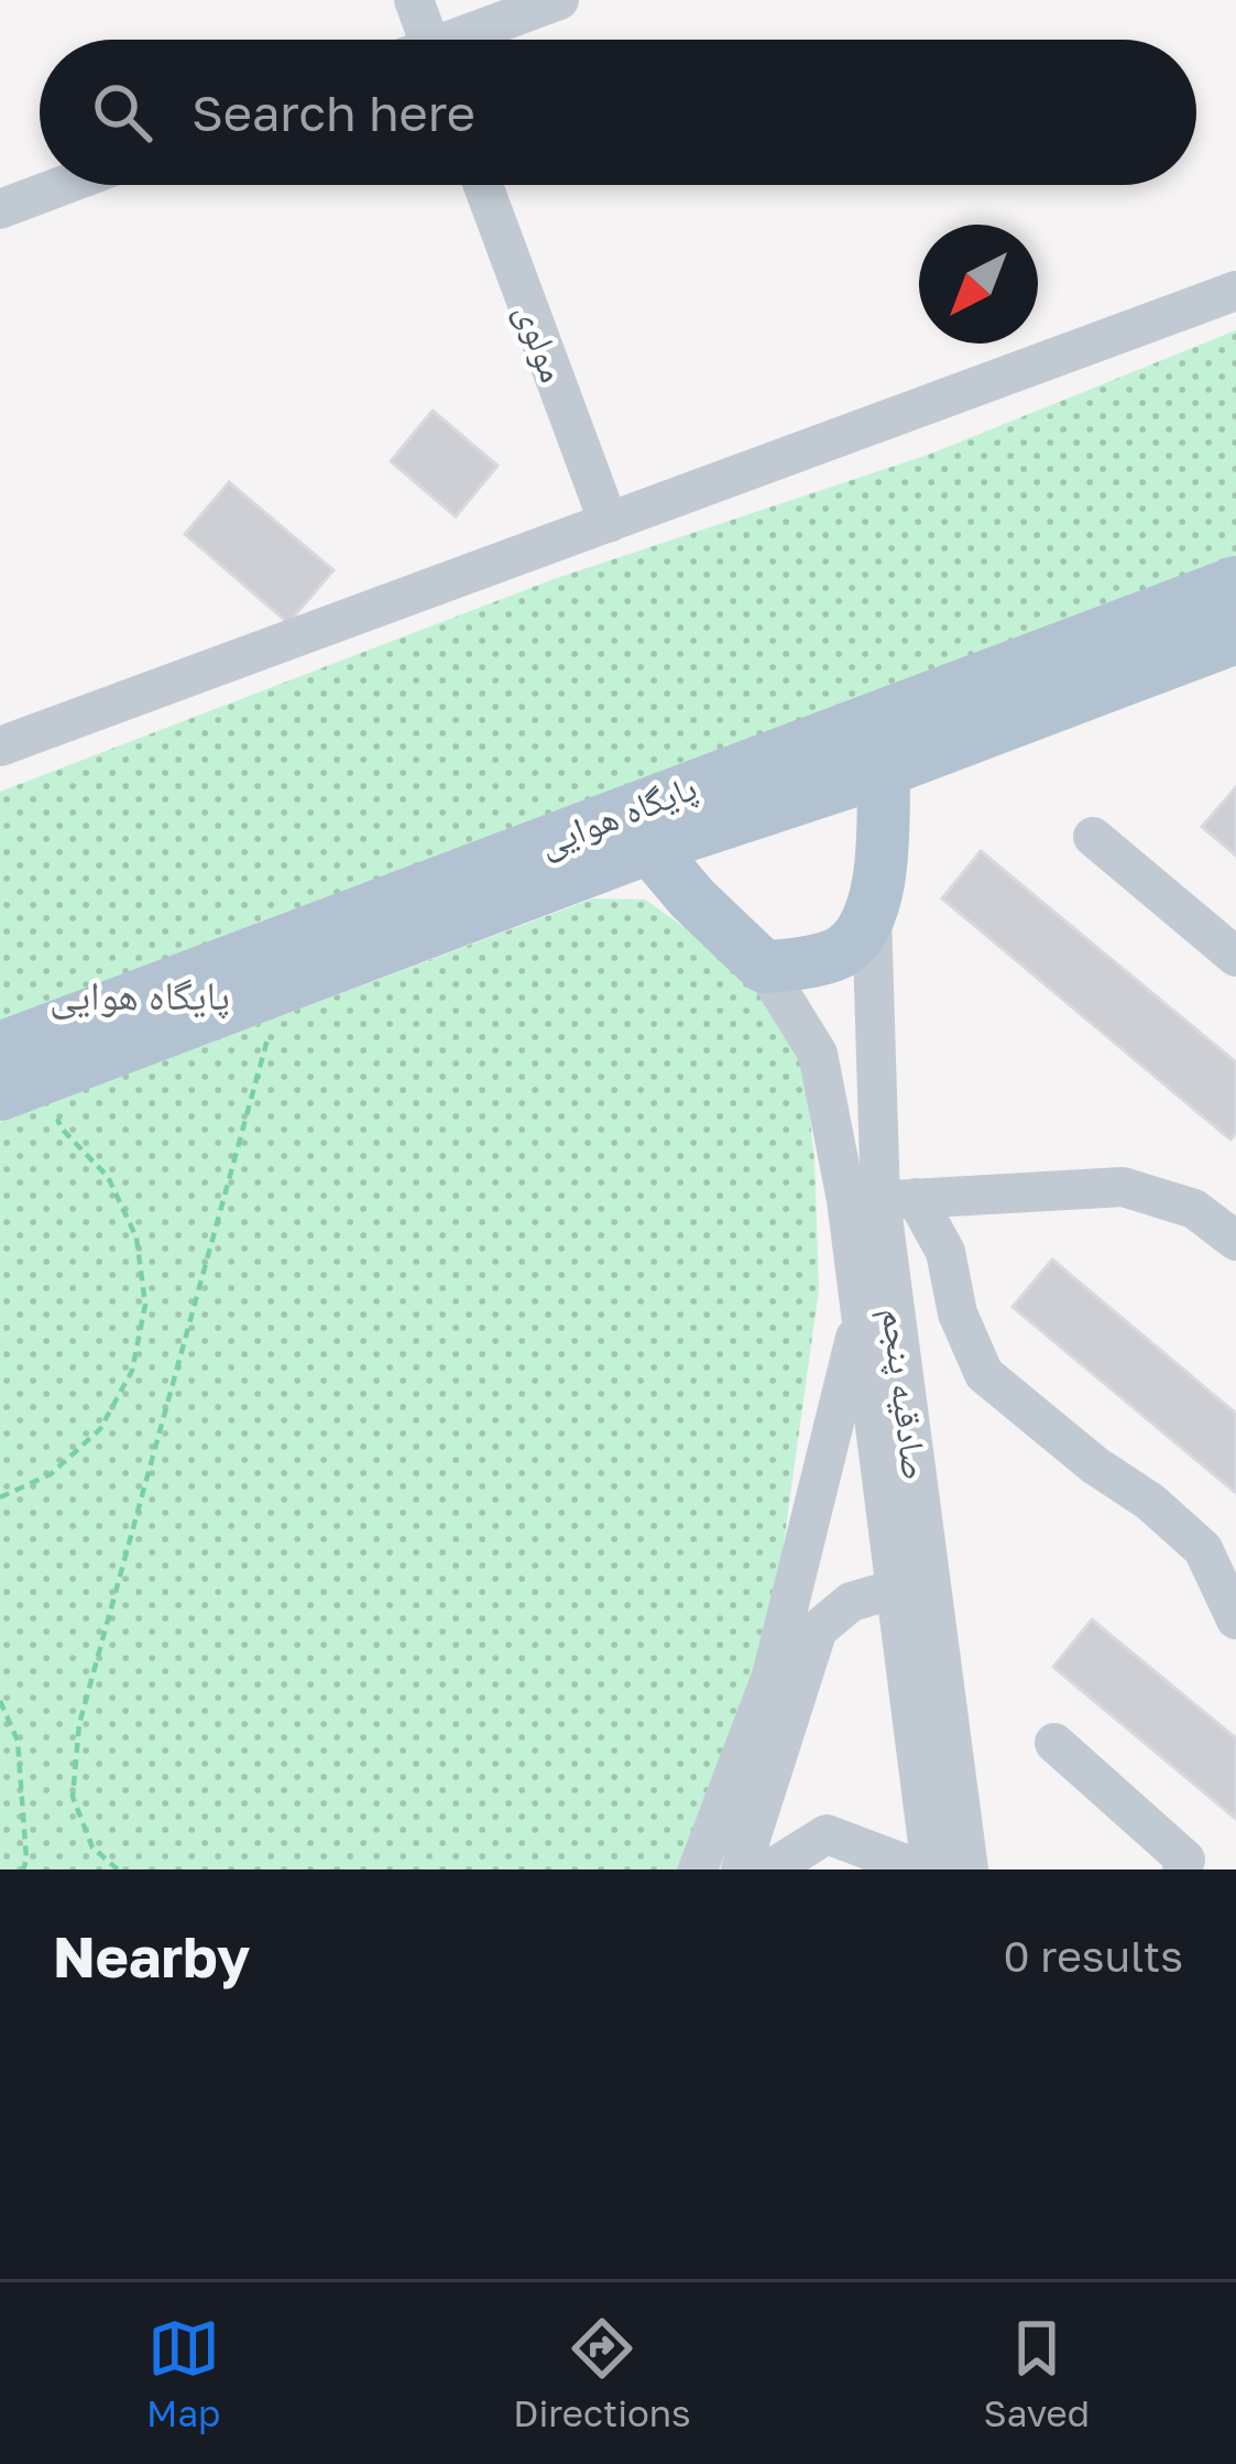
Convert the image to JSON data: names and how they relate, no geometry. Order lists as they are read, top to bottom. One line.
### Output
{"streets":{"main road":["پایگاه هوایی"],"street":["مولوی","صادقیه پنجم"]},"districts":["پایگاه هوایی"],"north":"bottom left","page":{"search":"Search here","heading":["Nearby","0 results"],"nav":["Map","Directions","Saved"]}}
